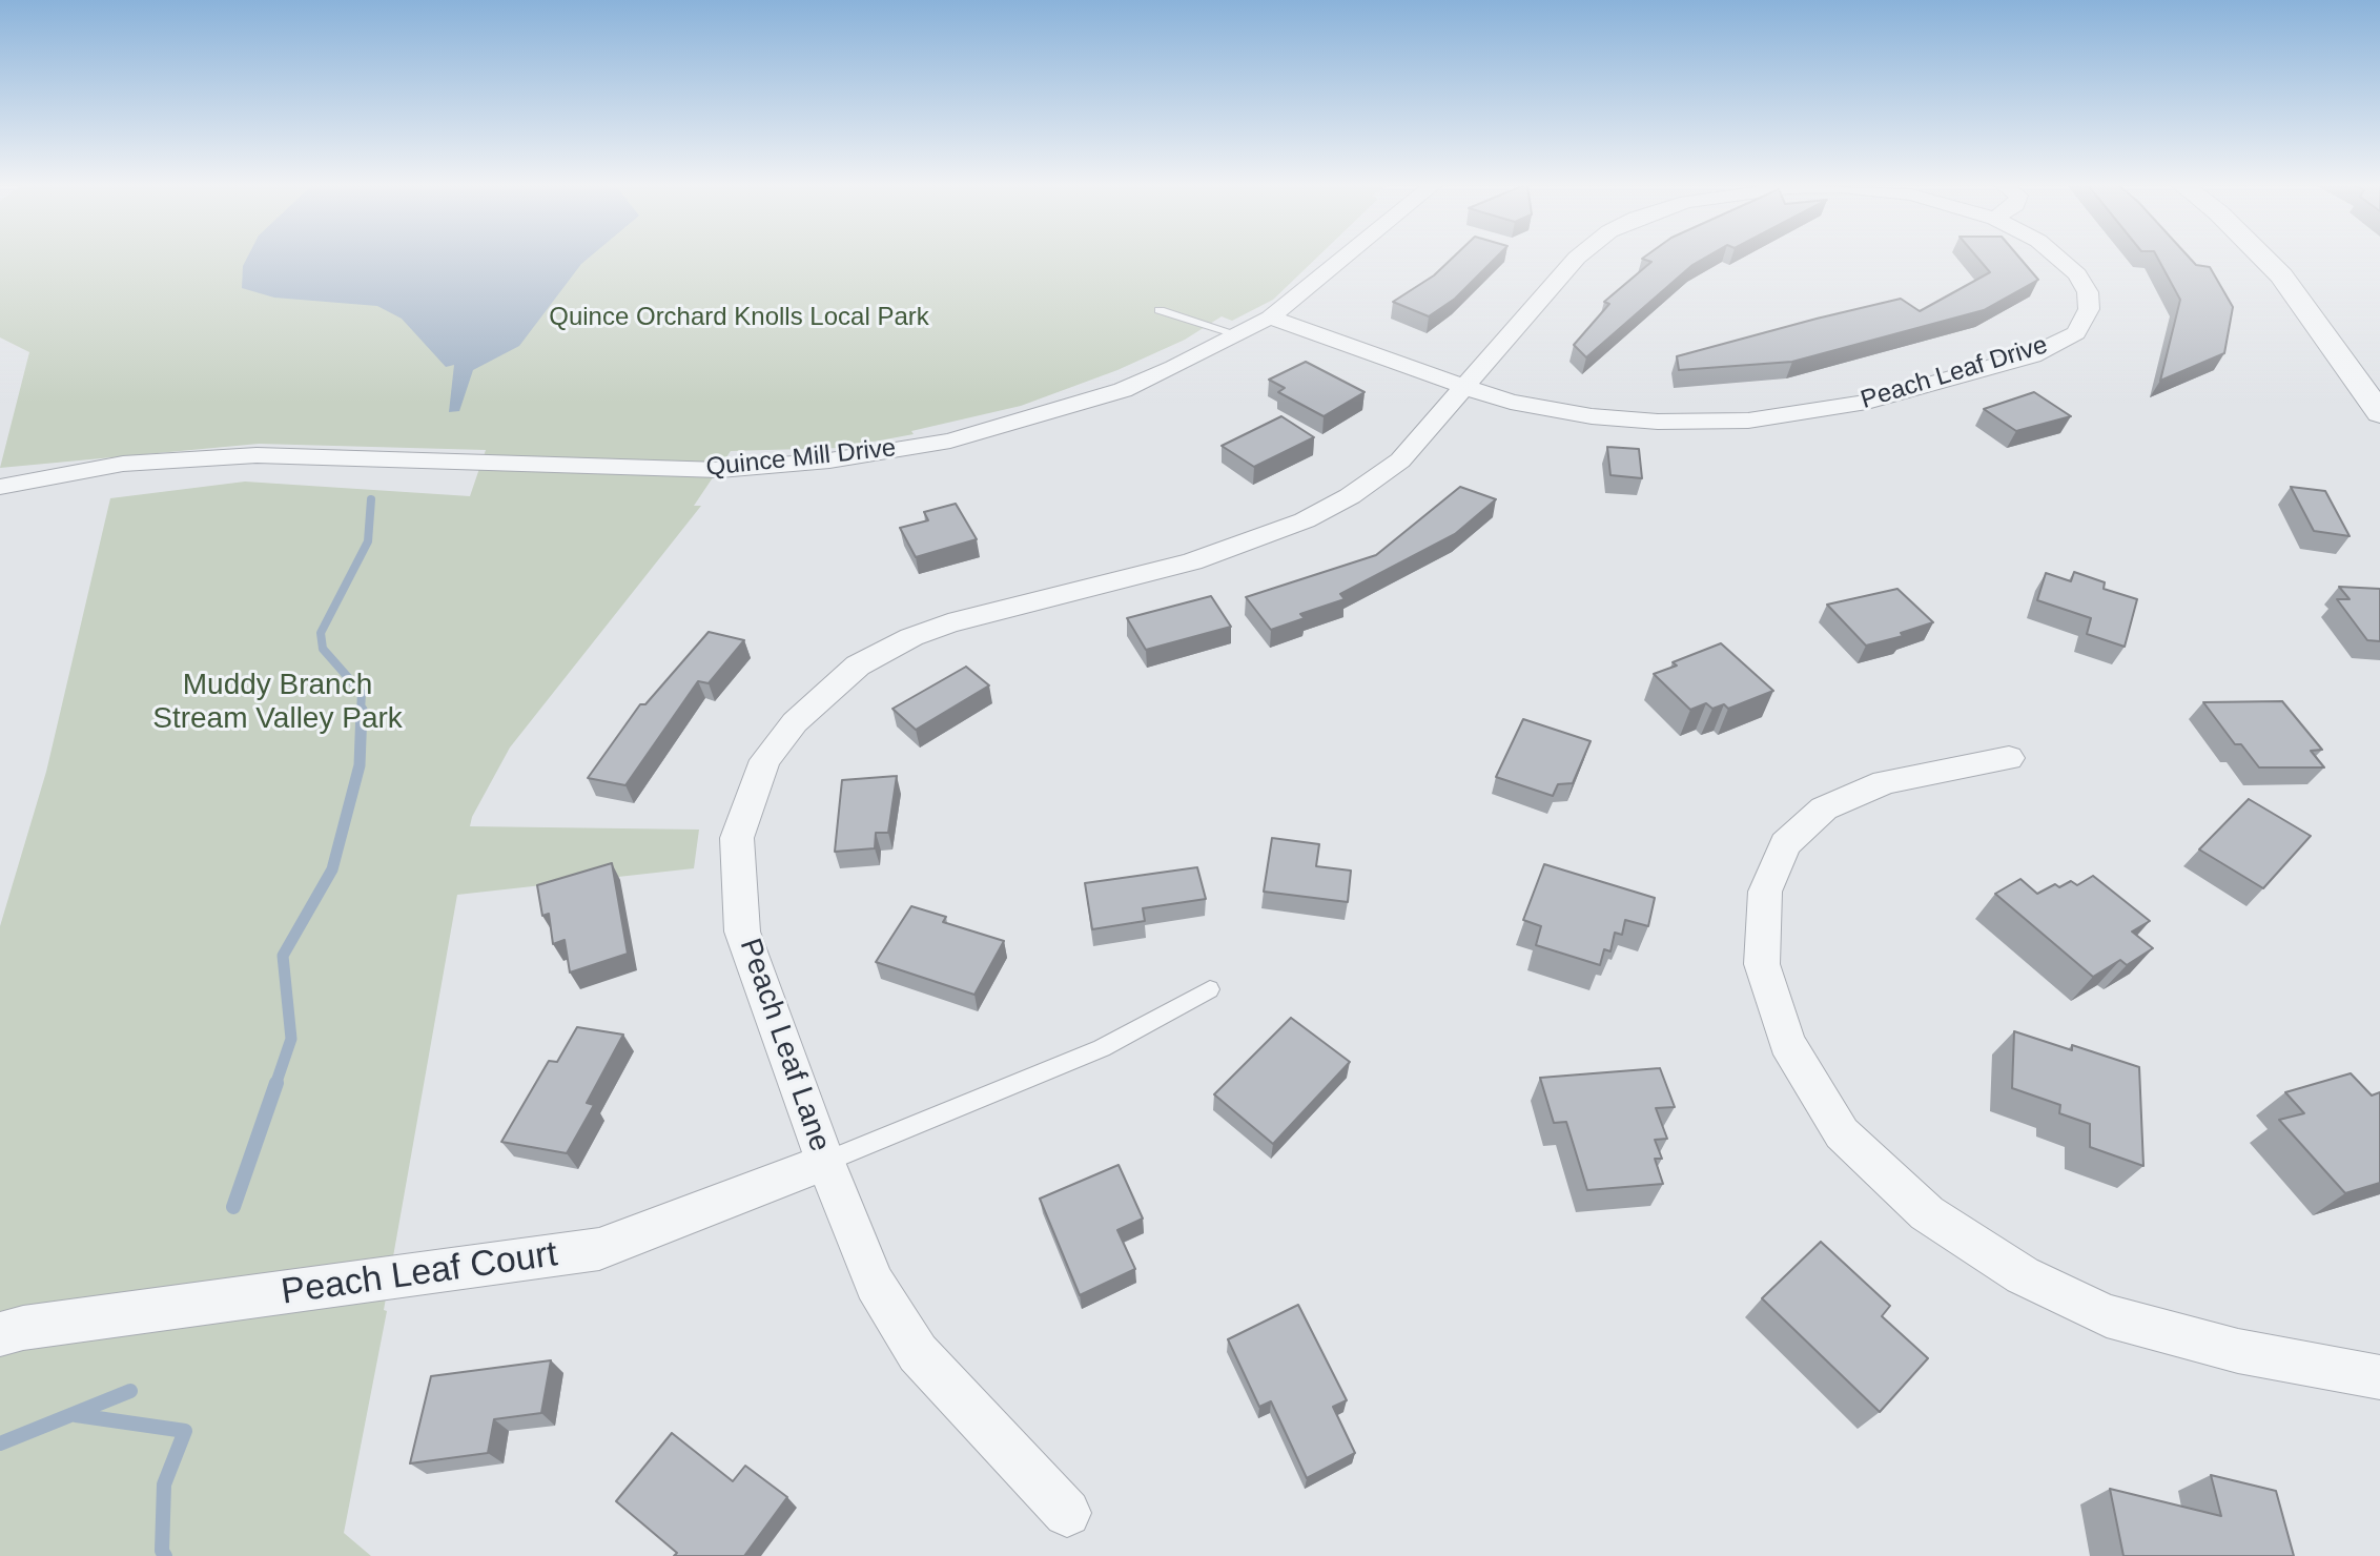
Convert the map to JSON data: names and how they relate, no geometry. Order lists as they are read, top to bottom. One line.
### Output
{"streets":{"street":["Peach Leaf Drive","Quince Mill Drive","Peach Leaf Lane","Peach Leaf Court"]},"crossings":[["Peach Leaf Drive","Quince Mill Drive"],["Peach Leaf Drive","Peach Leaf Lane"],["Peach Leaf Lane","Peach Leaf Court"]],"parks":["Quince Orchard Knolls Local Park","Muddy Branch Stream Valley Park"]}
